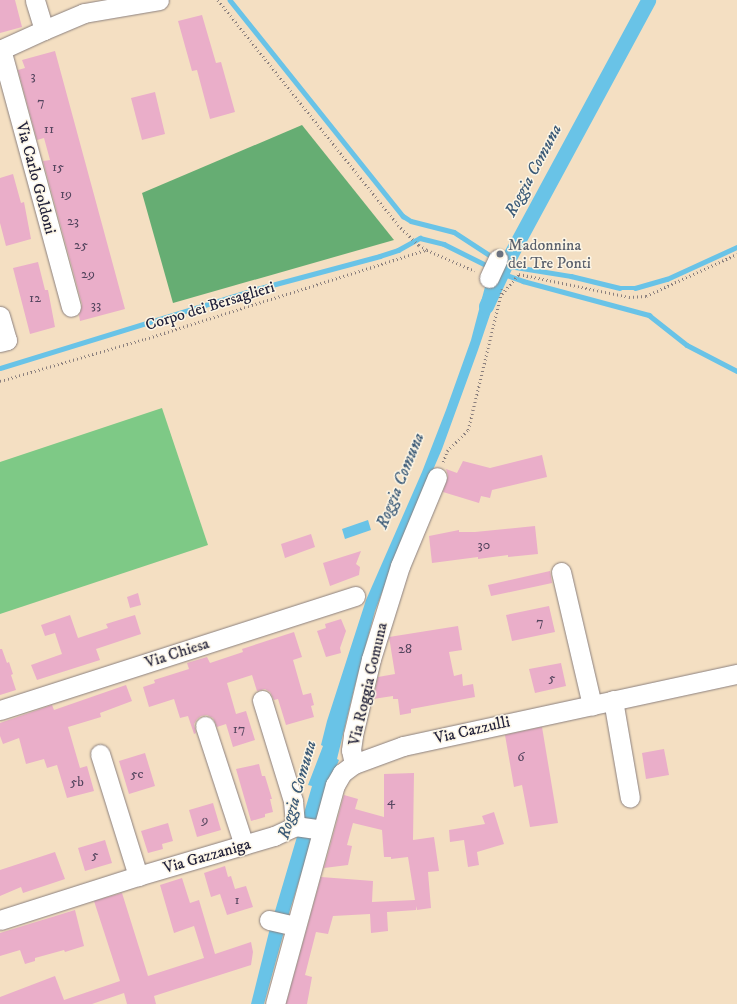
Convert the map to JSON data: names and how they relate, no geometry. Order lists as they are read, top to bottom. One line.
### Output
{"streets":{"street":["Via Carlo Goldoni","Via Chiesa","Via Roggia Comuna","Via Cazzulli","Via Gazzaniga"],"path":["Corpo dei Bersaglieri"]},"crossings":[["Via Roggia Comuna","Via Cazzulli"]],"water":["Roggia Comuna"],"places":["Madonnina dei Tre Ponti"],"house_numbers":["3","7","11","15","19","23","25","29","12","33","30","7","28","5","17","6","5c","5b","4","9","5","1"]}
